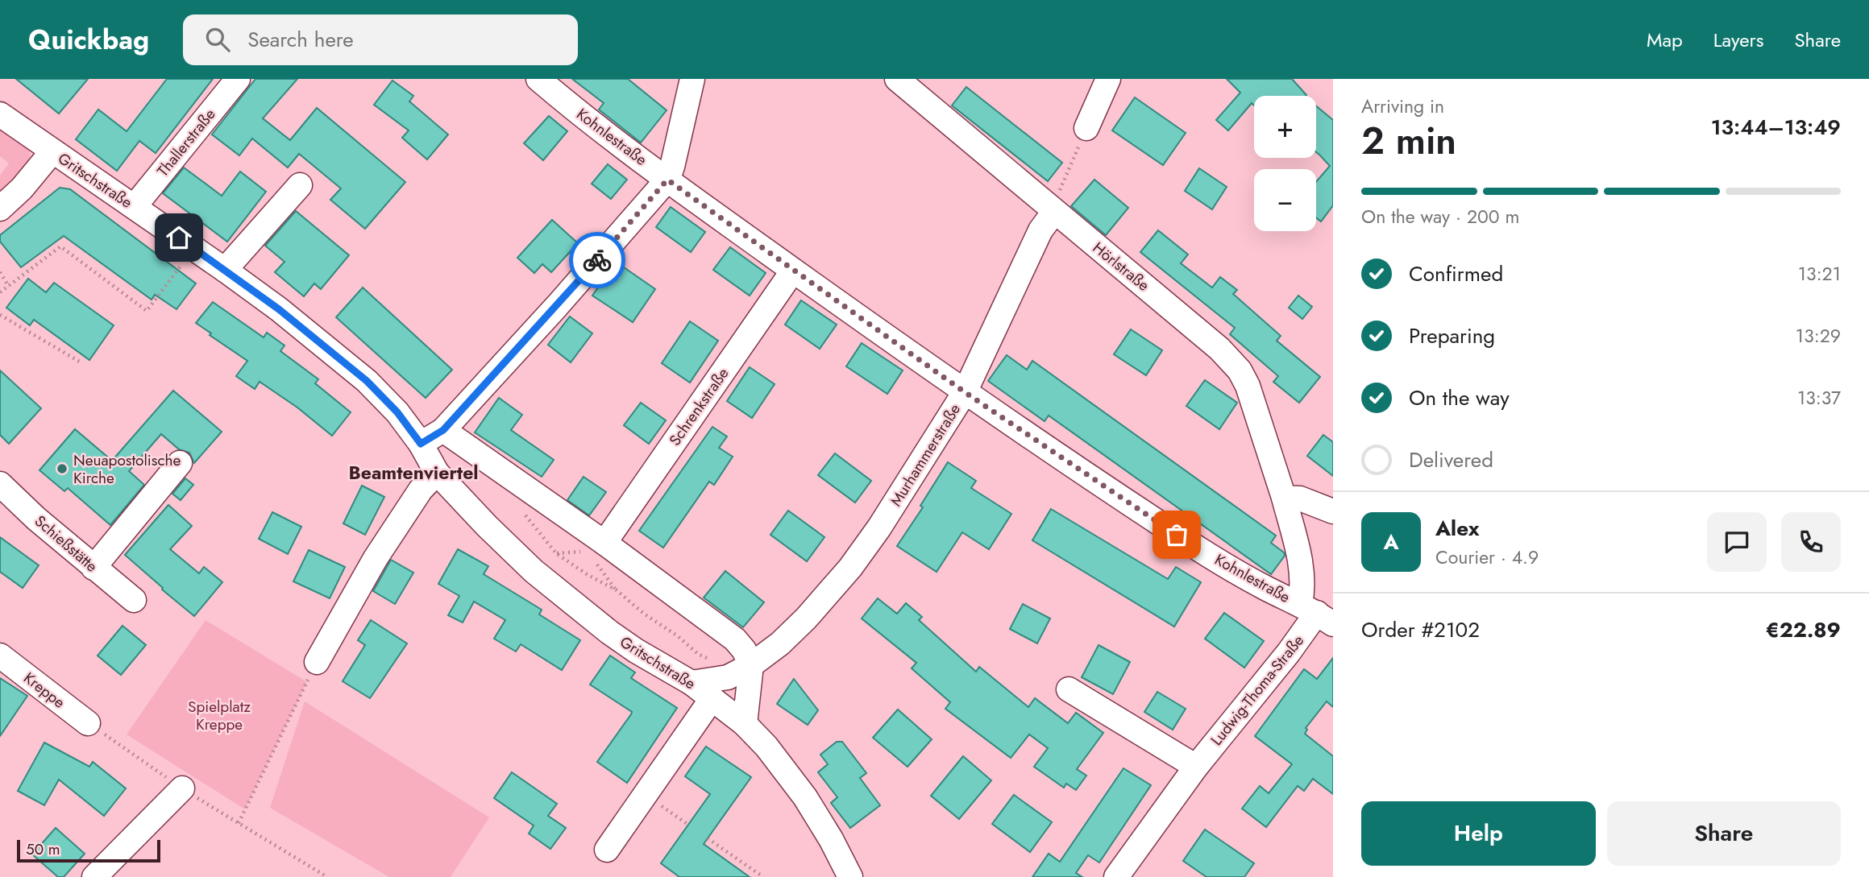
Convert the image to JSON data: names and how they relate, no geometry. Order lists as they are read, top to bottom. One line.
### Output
{"streets":{"street":["Kohnlestraße","Thallerstraße","Gritschstraße","Hörlstraße","Schrenkstraße","Murhammerstraße","Schießstätte","Kreppe","Ludwig-Thoma-Straße"]},"crossings":[["Kohnlestraße","Hörlstraße"],["Kohnlestraße","Schrenkstraße"],["Kohnlestraße","Murhammerstraße"],["Kohnlestraße","Ludwig-Thoma-Straße"],["Thallerstraße","Gritschstraße"],["Gritschstraße","Murhammerstraße"],["Hörlstraße","Murhammerstraße"],["Hörlstraße","Ludwig-Thoma-Straße"]],"districts":["Beamtenviertel"],"parks":["Spielplatz Kreppe"],"places":["Neuapostolische Kirche"],"scale_bar":"50 m","page":{"header":"Quickbag","search":"Search here","nav":["Map","Layers","Share"],"heading":["2 min","Arriving in","13:44–13:49"],"panel":["Alex","Courier · 4.9","Order #2102","€22.89"],"map_buttons":["+","−"],"bar":"On the way · 200 m","list":[["Confirmed","13:21"],["Preparing","13:29"],["On the way","13:37"],"Delivered"],"round":"A","buttons":["Help","Share"],"scale":"50 m"}}
